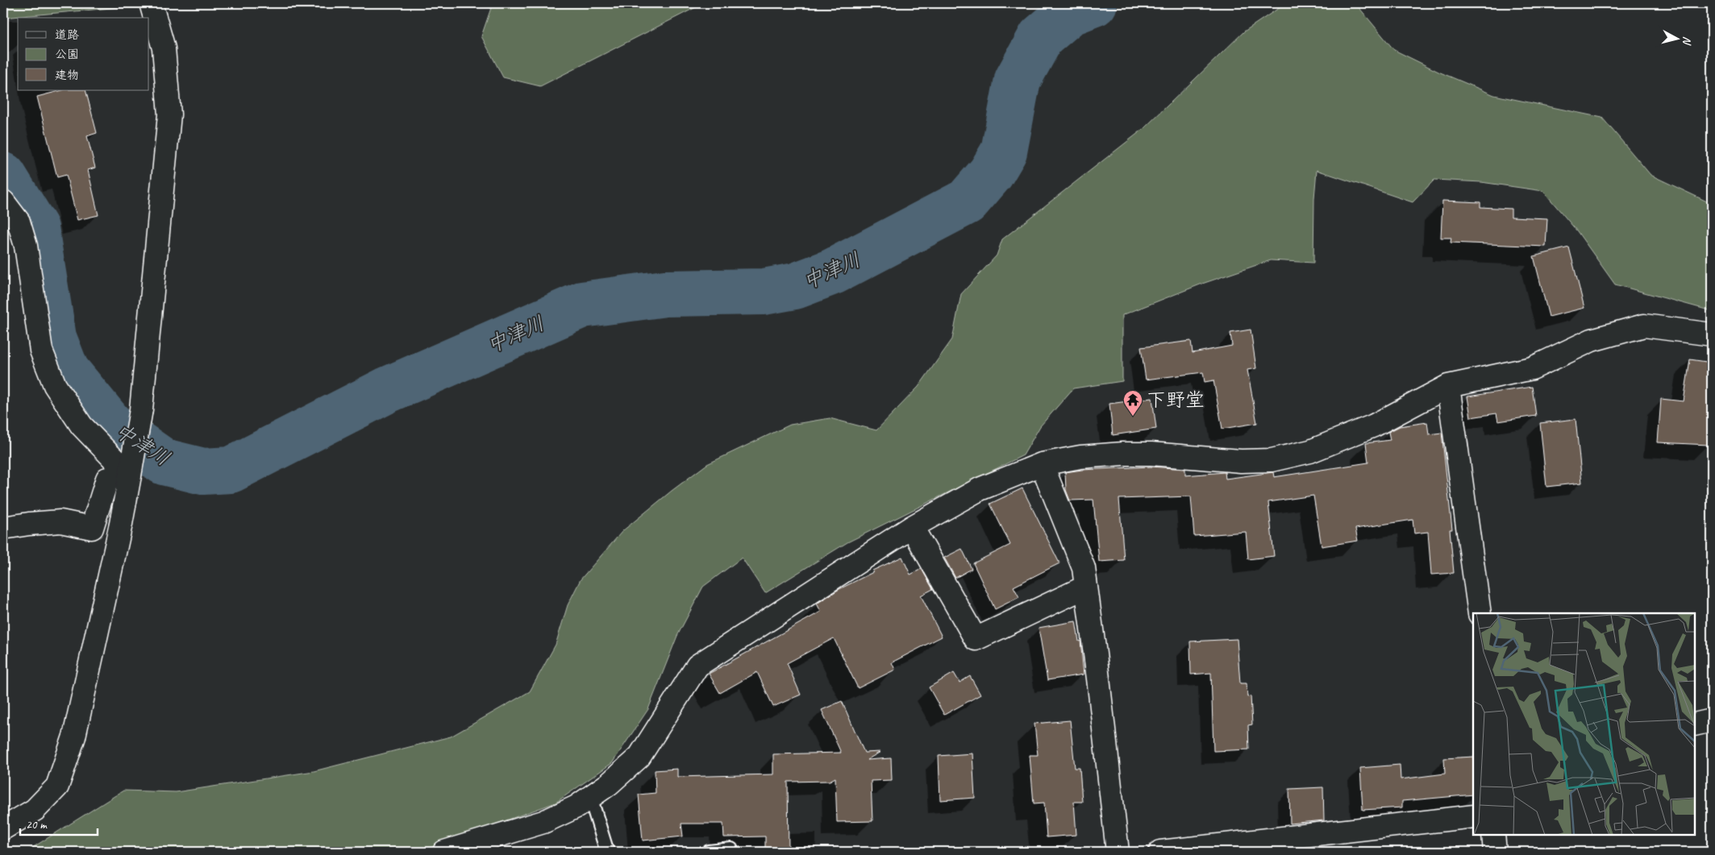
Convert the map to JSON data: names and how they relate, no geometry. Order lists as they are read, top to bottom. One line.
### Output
{"water":["中津川"],"places":{"temple":["下野堂"]},"legend":["道路","公園","建物"],"scale_bar":"20 m","north":"right"}
